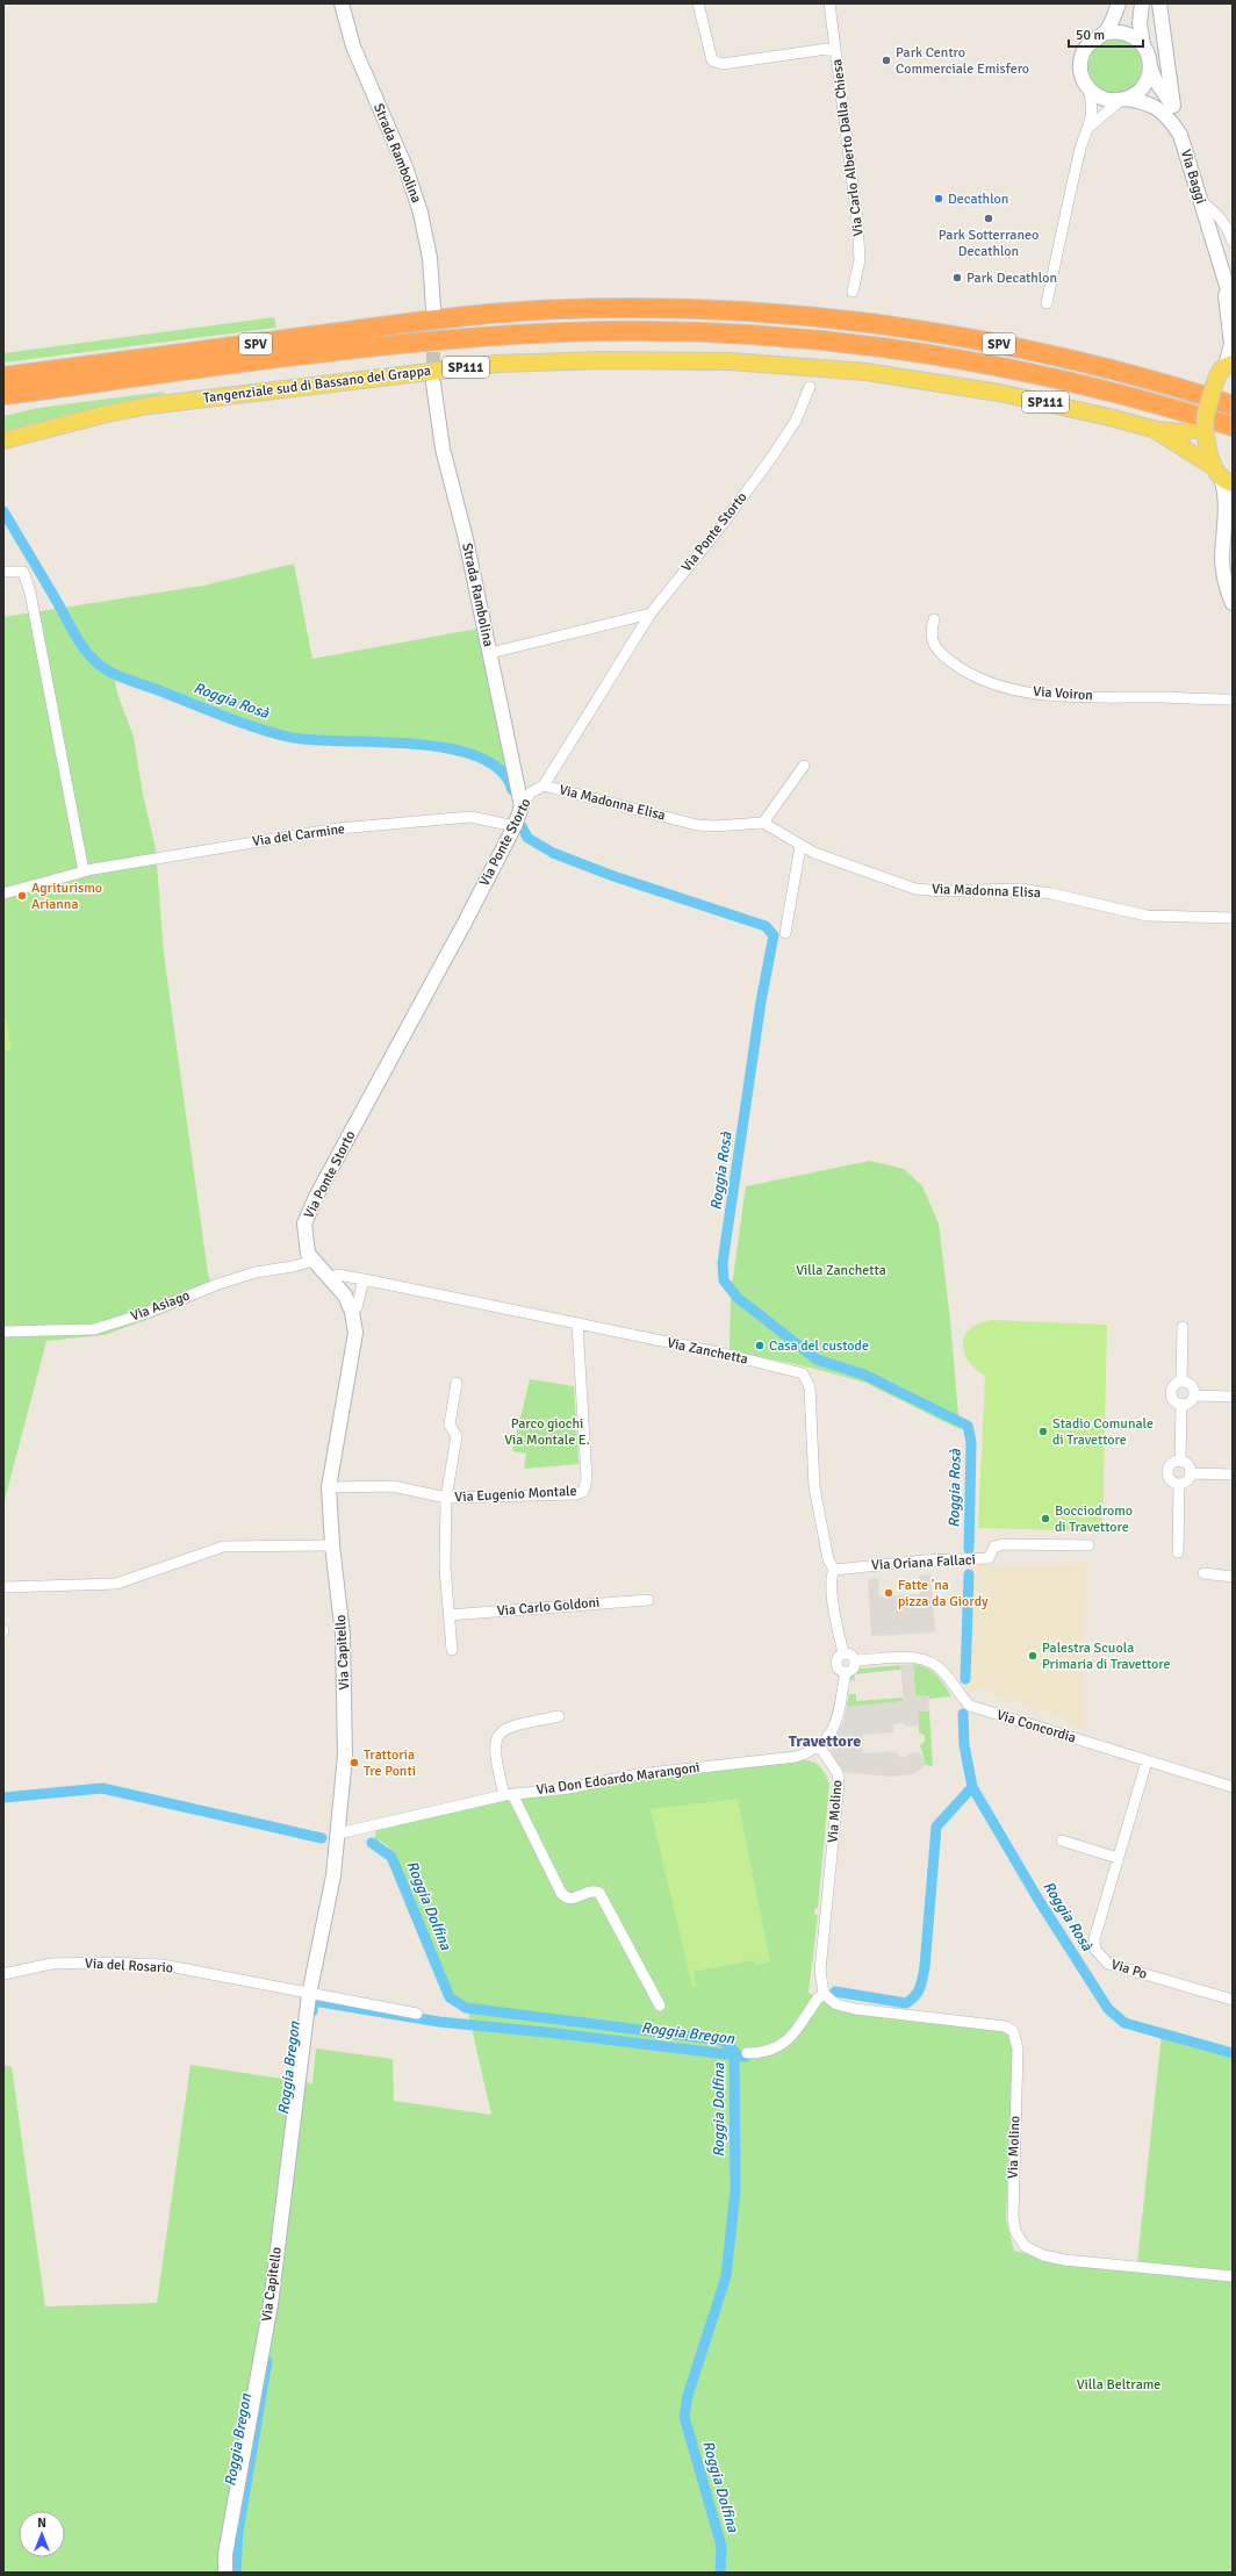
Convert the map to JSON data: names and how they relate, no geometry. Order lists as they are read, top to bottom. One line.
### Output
{"streets":{"highway":["SPV"],"main road":["SP111","Tangenziale sud di Bassano del Grappa"],"street":["Via Carlo Alberto Dalla Chiesa","Strada Rambolina","Via Baggi","Via Ponte Storto","Via Voiron","Via Madonna Elisa","Via del Carmine","Via Asiago","Via Zanchetta","Via Eugenio Montale","Via Oriana Fallaci","Via Carlo Goldoni","Via Capitello","Via Concordia","Via Don Edoardo Marangoni","Via Molino","Via del Rosario","Via Po"]},"crossings":[["Strada Rambolina","Via Ponte Storto"],["SPV","Tangenziale sud di Bassano del Grappa"],["Via Ponte Storto","Via Madonna Elisa"],["Via Ponte Storto","Via del Carmine"],["Via Ponte Storto","Via Asiago"],["Via Ponte Storto","Via Zanchetta"],["Via Ponte Storto","Via Capitello"],["Via Zanchetta","Via Eugenio Montale"],["Via Zanchetta","Via Oriana Fallaci"],["Via Zanchetta","Via Capitello"],["Via Zanchetta","Via Concordia"],["Via Zanchetta","Via Don Edoardo Marangoni"],["Via Eugenio Montale","Via Capitello"],["Via Capitello","Via Don Edoardo Marangoni"],["Via Capitello","Via del Rosario"],["Via Concordia","Via Don Edoardo Marangoni"],["Via Concordia","Via Po"],["Via Don Edoardo Marangoni","Via Molino"]],"districts":["Travettore"],"water":["Roggia Rosà","Roggia Dolfina","Roggia Bregon"],"parks":["Villa Zanchetta","Parco giochi Via Montale E.","Villa Beltrame"],"places":["Park Centro Commerciale Emisfero","Decathlon","Park Sotterraneo Decathlon","Park Decathlon","Agriturismo Arianna","Casa del custode","Stadio Comunale di Travettore","Bocciodromo di Travettore","Fatte 'na pizza da Giordy","Palestra Scuola Primaria di Travettore","Trattoria Tre Ponti"],"scale_bar":"50 m","north":"top"}
